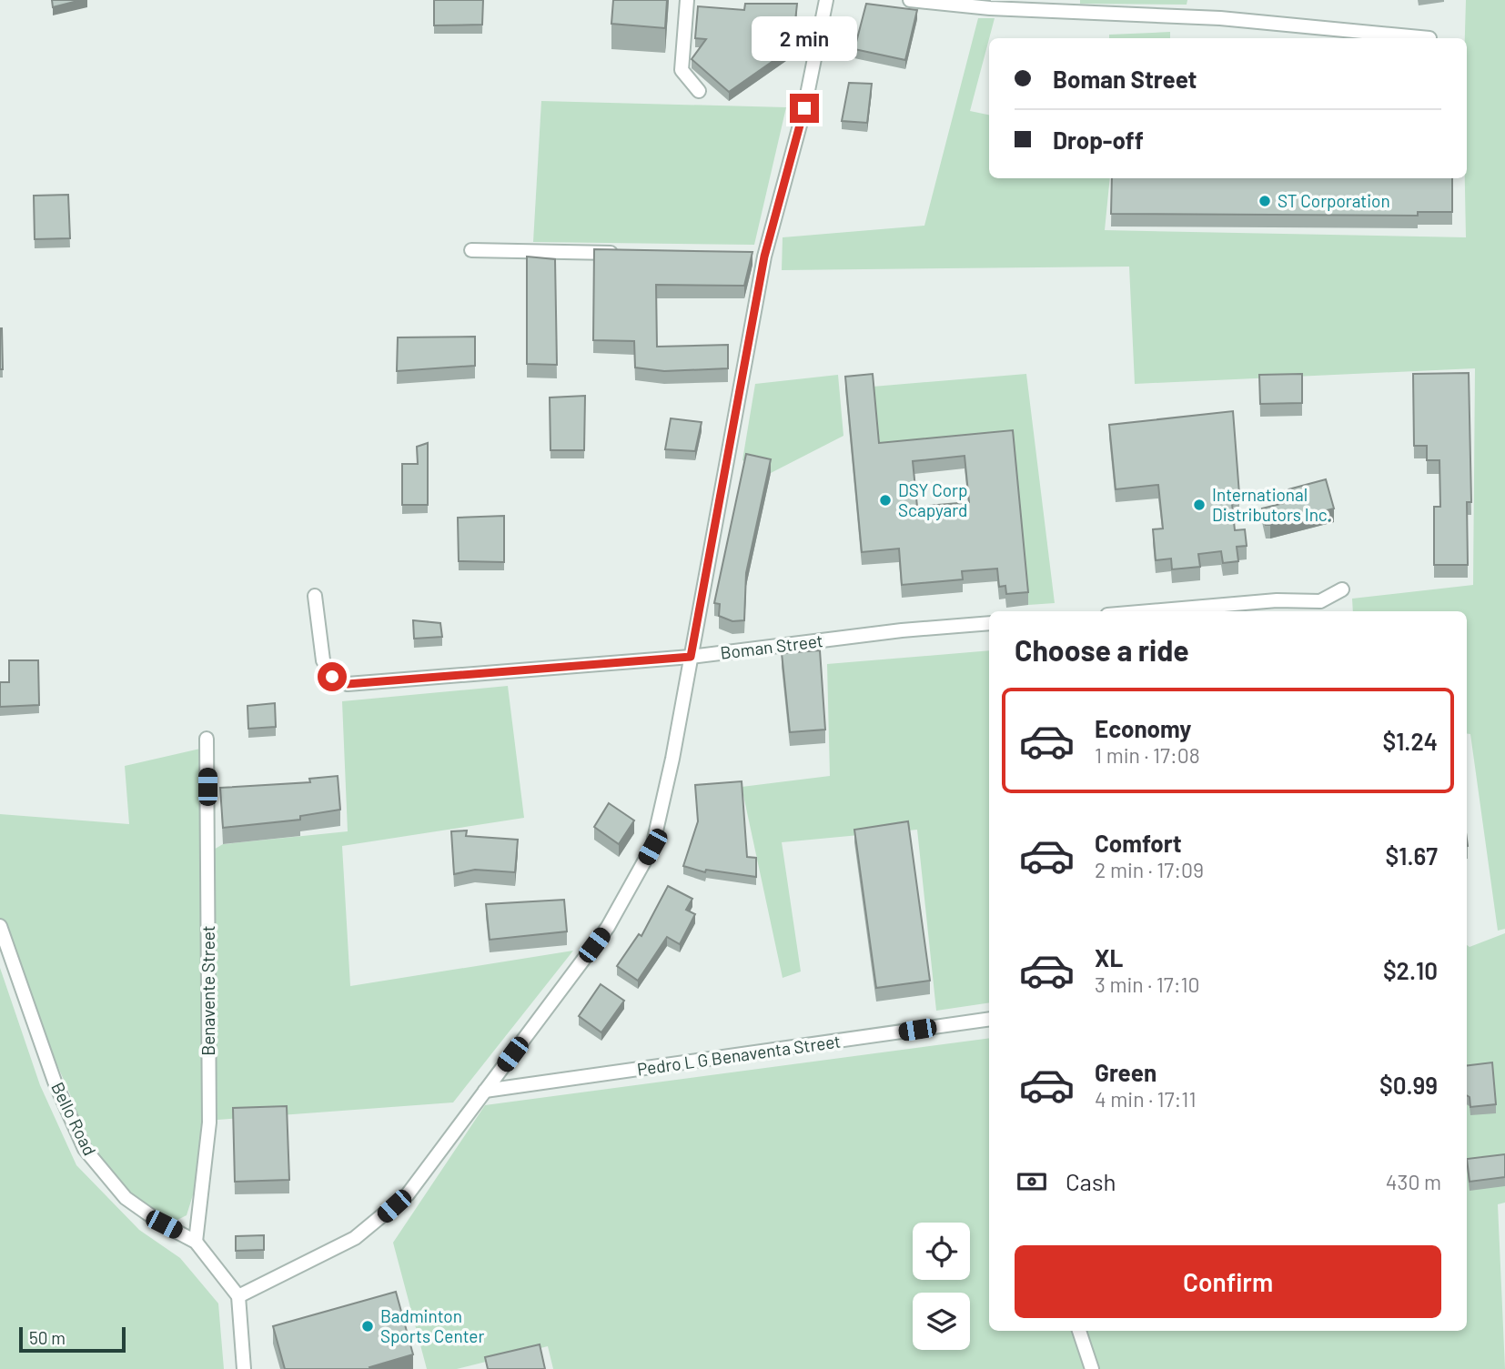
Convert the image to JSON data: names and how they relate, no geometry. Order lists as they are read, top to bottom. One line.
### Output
{"streets":{"street":["Boman Street","Benavente Street","Pedro L G Benaventa Street","Bello Road"]},"crossings":[["Benavente Street","Bello Road"]],"places":["ST Corporation","DSY Corp Scapyard","International Distributors Inc.","Badminton Sports Center"],"scale_bar":"50 m","page":{"bubble":"2 min","banner":["Boman Street","Drop-off"],"heading":"Choose a ride","list":[{"name":"Economy","note":"1 min · 17:08","value":"$1.24"},{"name":"Comfort","note":"2 min · 17:09","value":"$1.67"},{"name":"XL","note":"3 min · 17:10","value":"$2.10"},{"name":"Green","note":"4 min · 17:11","value":"$0.99"}],"pay":["Cash","430 m"],"buttons":"Confirm","scale":"50 m"}}
